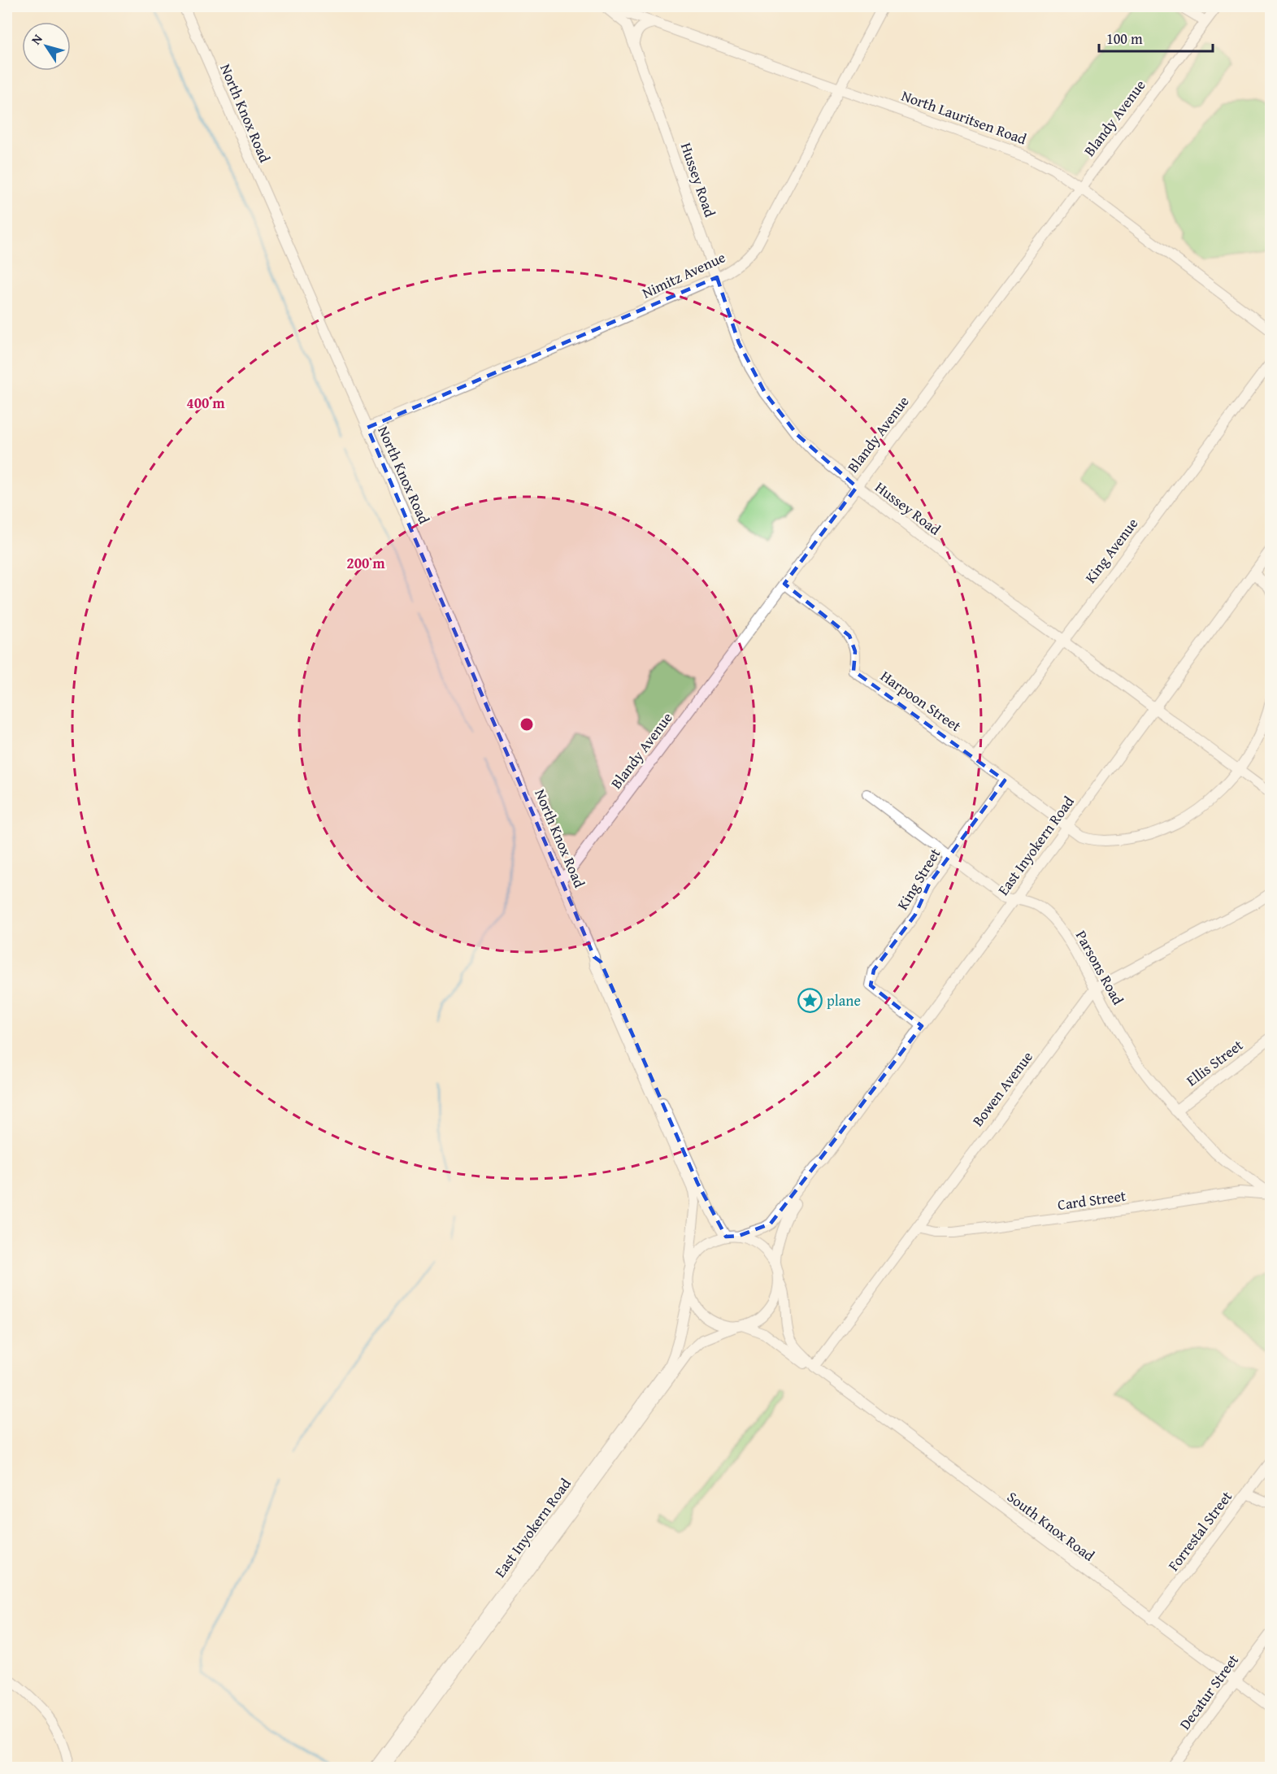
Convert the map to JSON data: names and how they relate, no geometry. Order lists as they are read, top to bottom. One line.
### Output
{"streets":{"street":["North Knox Road","North Lauritsen Road","Blandy Avenue","Hussey Road","Nimitz Avenue","King Avenue","Harpoon Street","East Inyokern Road","King Street","Parsons Road","Ellis Street","Bowen Avenue","Card Street","South Knox Road","Forrestal Street","Decatur Street"]},"crossings":[["North Knox Road","Blandy Avenue"],["North Knox Road","Nimitz Avenue"],["North Knox Road","East Inyokern Road"],["North Knox Road","South Knox Road"],["North Lauritsen Road","Blandy Avenue"],["North Lauritsen Road","Hussey Road"],["North Lauritsen Road","Nimitz Avenue"],["Blandy Avenue","Hussey Road"],["Blandy Avenue","Harpoon Street"],["Hussey Road","Nimitz Avenue"],["Hussey Road","King Avenue"],["Hussey Road","Harpoon Street"],["Hussey Road","East Inyokern Road"],["King Avenue","Harpoon Street"],["Harpoon Street","East Inyokern Road"],["Harpoon Street","King Street"],["East Inyokern Road","King Street"],["East Inyokern Road","Parsons Road"],["East Inyokern Road","South Knox Road"],["King Street","Parsons Road"],["Parsons Road","Ellis Street"],["Parsons Road","Bowen Avenue"],["Parsons Road","Card Street"],["Bowen Avenue","Card Street"],["Bowen Avenue","South Knox Road"],["South Knox Road","Forrestal Street"],["South Knox Road","Decatur Street"]],"places":{"place":["plane"]},"scale_bar":"100 m","north":"top left","rings":["400 m","200 m"]}
